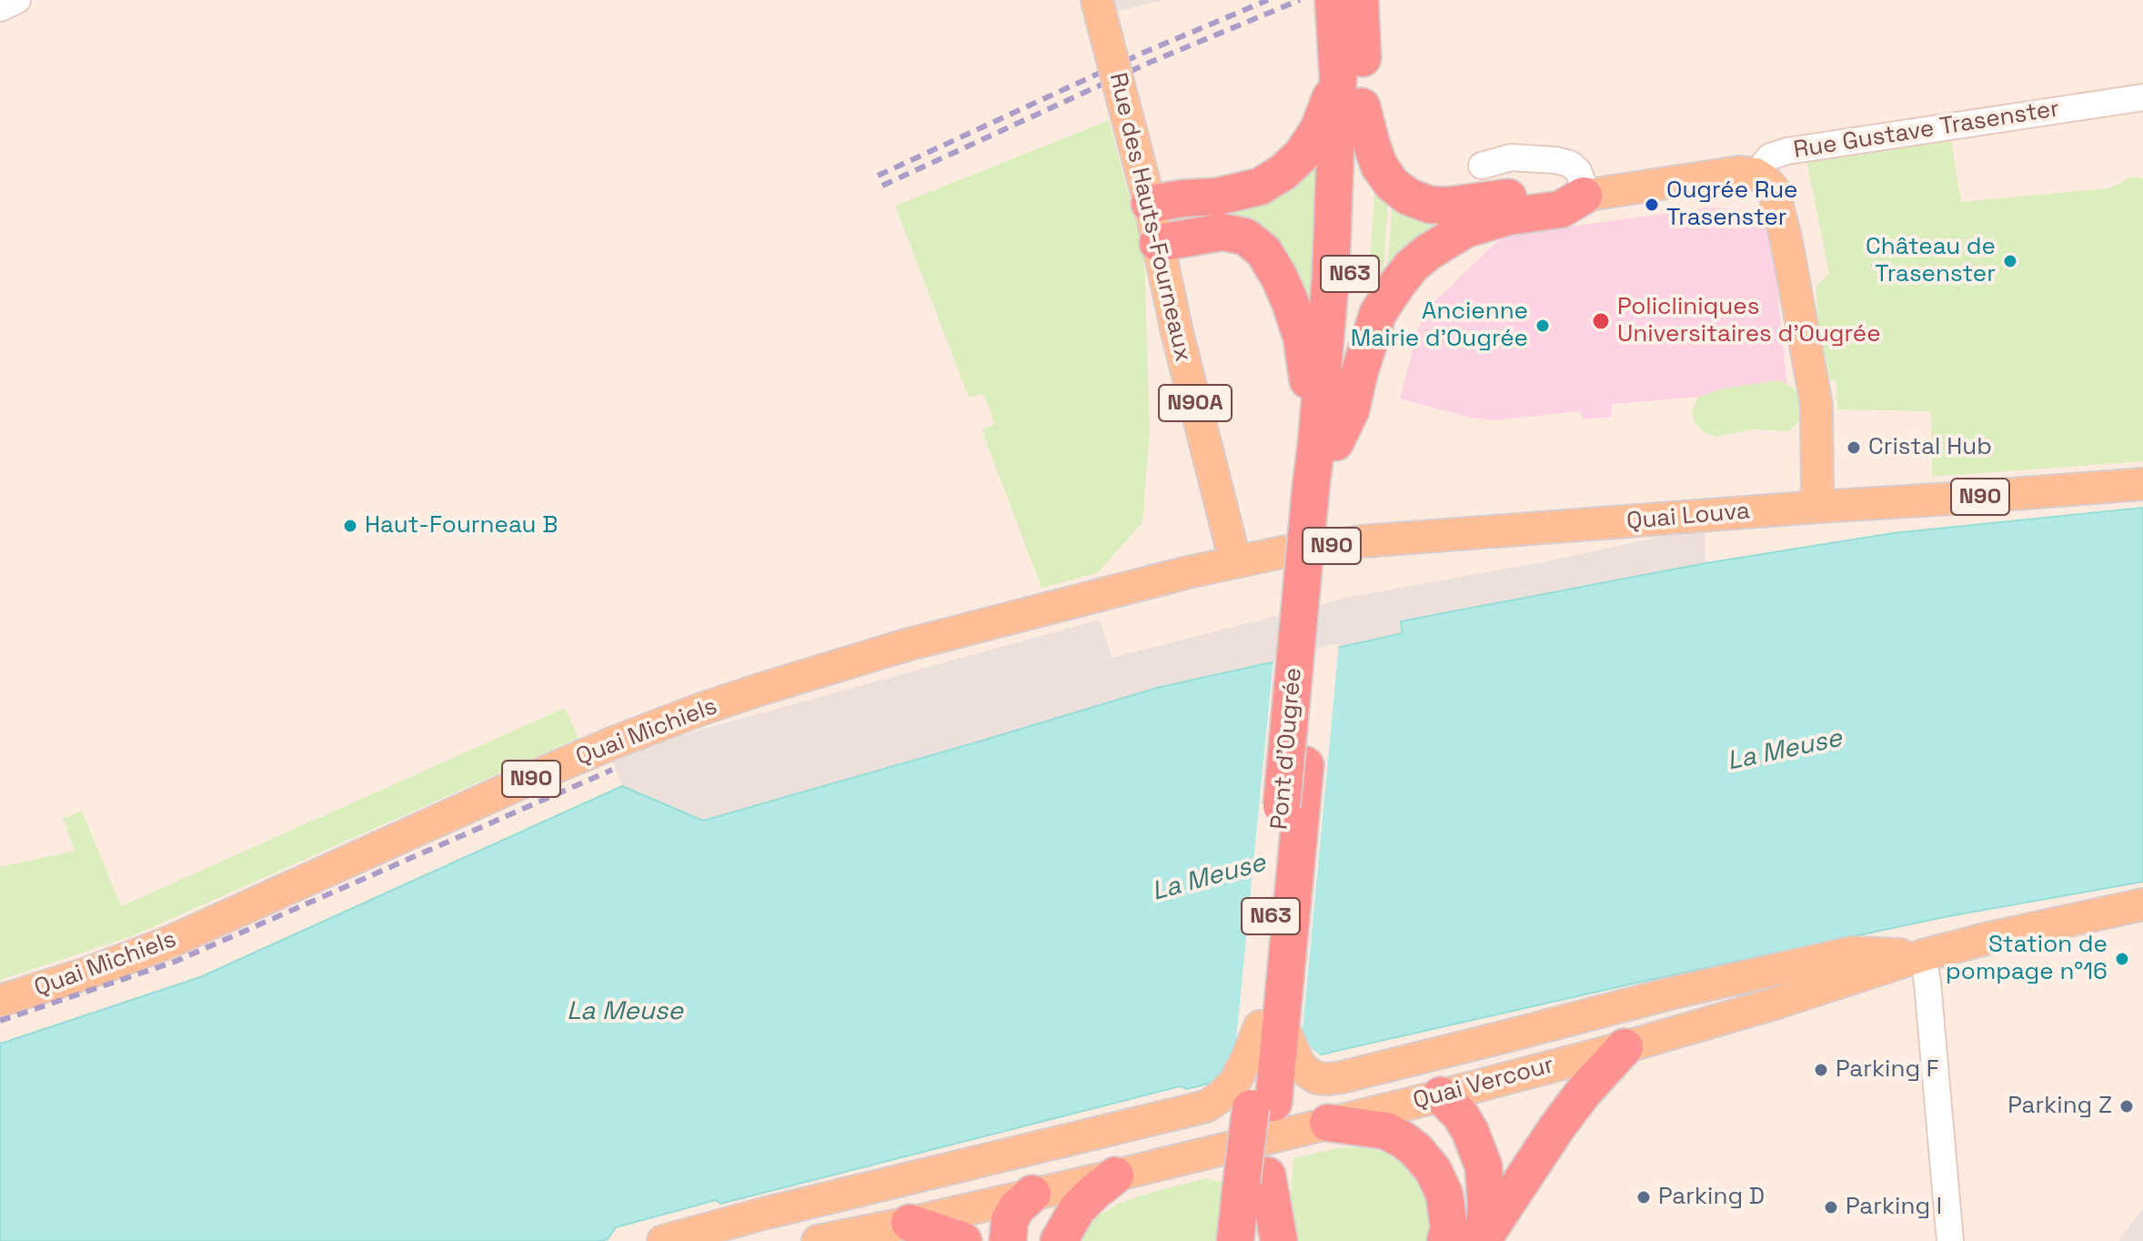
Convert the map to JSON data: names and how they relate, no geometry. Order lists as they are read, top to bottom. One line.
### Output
{"streets":{"highway":["N63","Pont d'Ougrée"],"main road":["Rue des Hauts-Fourneaux","N90A","N90","Quai Louva","Quai Michiels","Quai Vercour"],"street":["Rue Gustave Trasenster"]},"crossings":[["Rue des Hauts-Fourneaux","Quai Louva"],["Rue des Hauts-Fourneaux","Quai Michiels"],["N63","Pont d'Ougrée"],["Quai Louva","Quai Michiels"]],"water":["La Meuse"],"places":["Ougrée Rue Trasenster","Château de Trasenster","Policliniques Universitaires d'Ougrée","Ancienne Mairie d'Ougrée","Cristal Hub","Haut-Fourneau B","Station de pompage n°16","Parking F","Parking Z","Parking D","Parking I"]}
